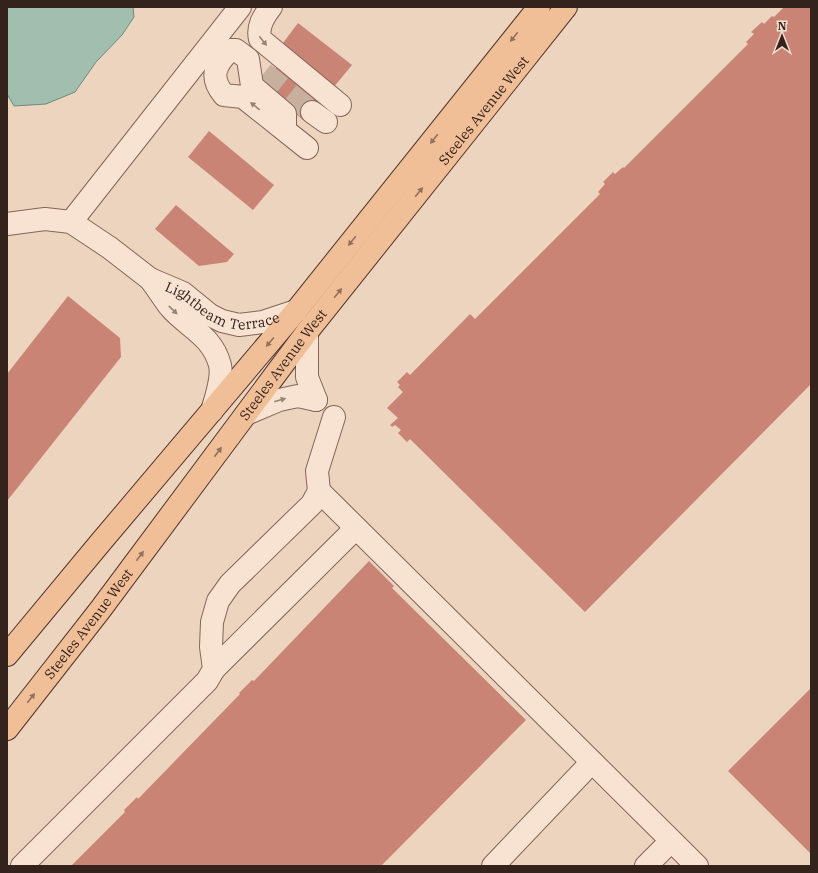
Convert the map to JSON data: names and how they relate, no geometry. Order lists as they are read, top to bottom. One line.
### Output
{"streets":{"main road":["Steeles Avenue West"],"street":["Lightbeam Terrace"]},"crossings":[["Steeles Avenue West","Lightbeam Terrace"]],"north":"top"}
